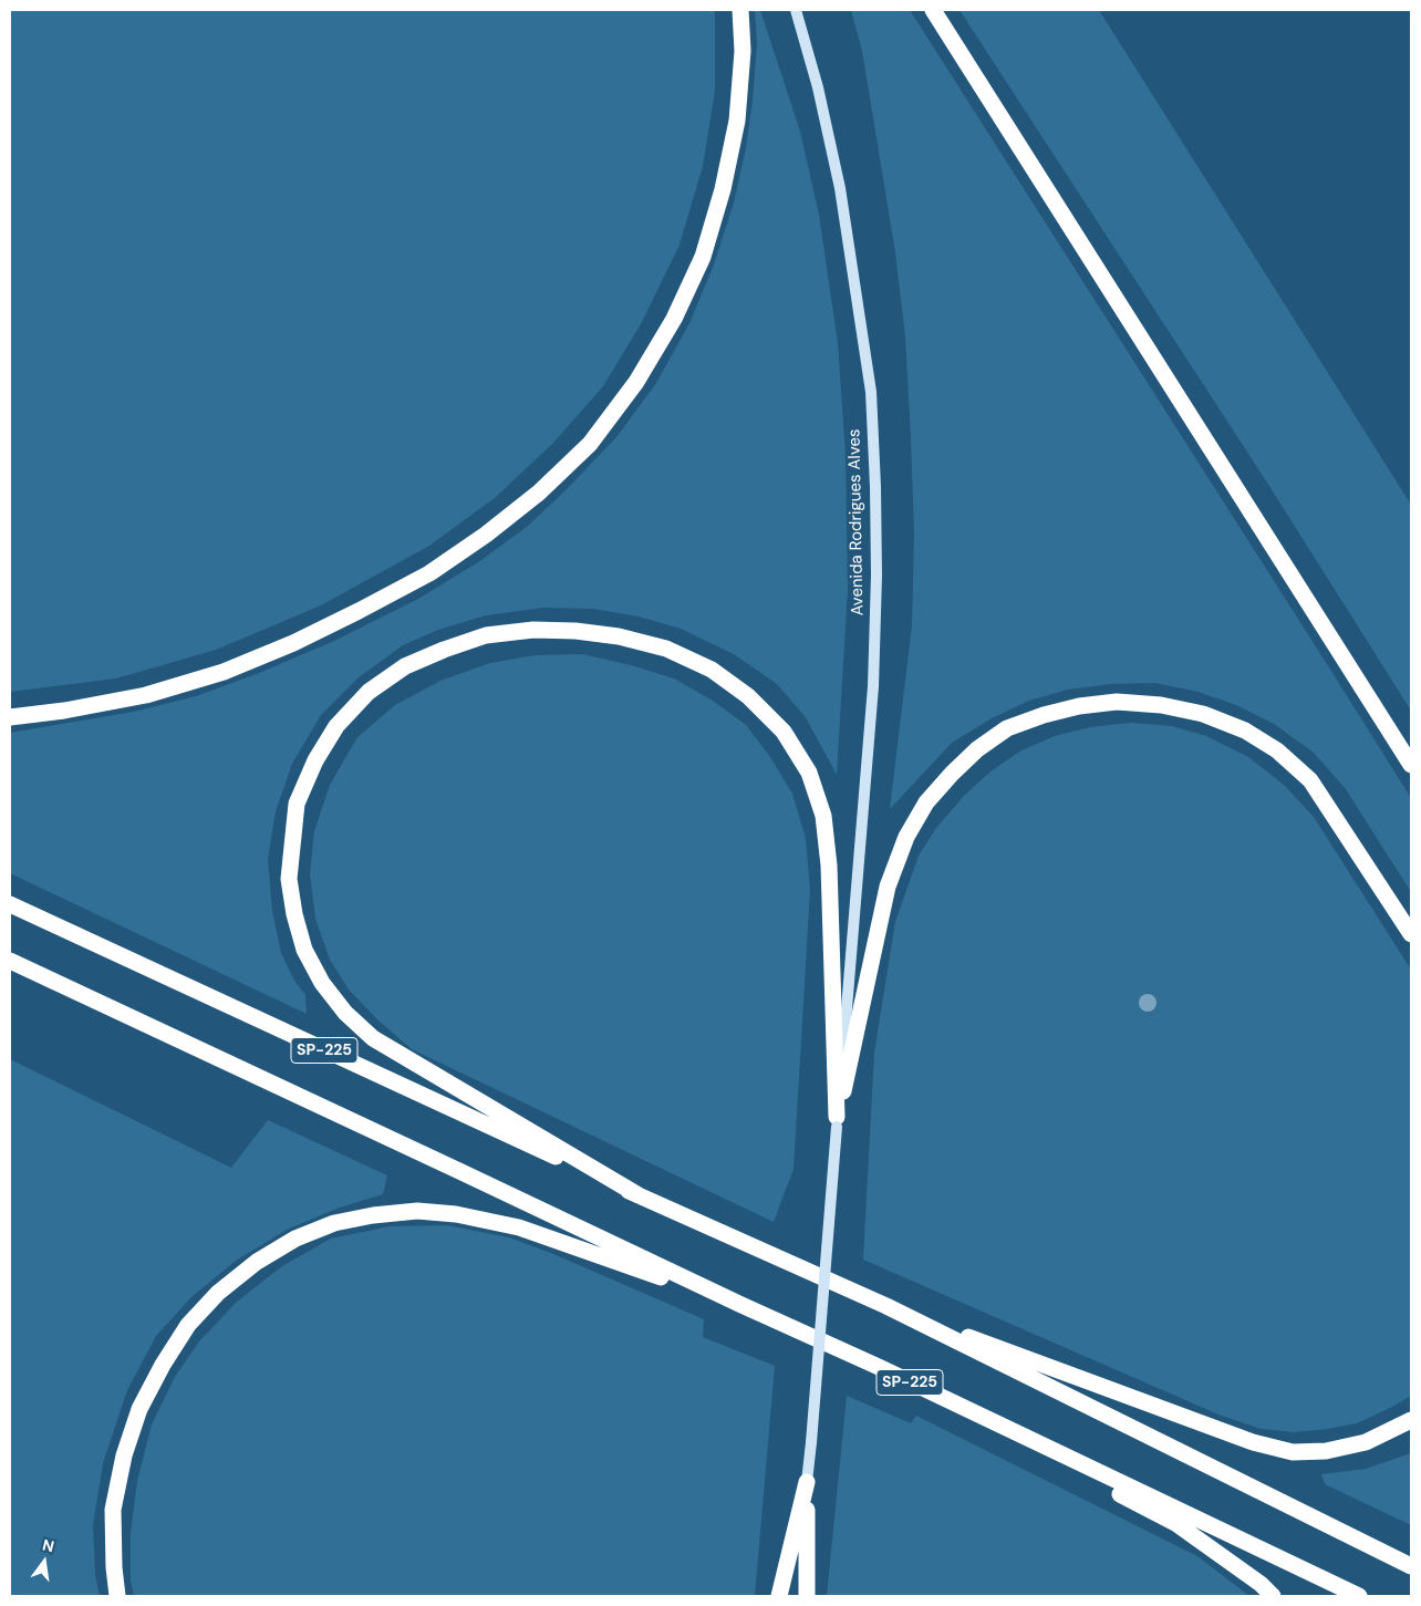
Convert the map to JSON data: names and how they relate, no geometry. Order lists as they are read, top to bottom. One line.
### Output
{"streets":{"highway":["SP-225"],"main road":["Avenida Rodrigues Alves"]},"north":"top"}
